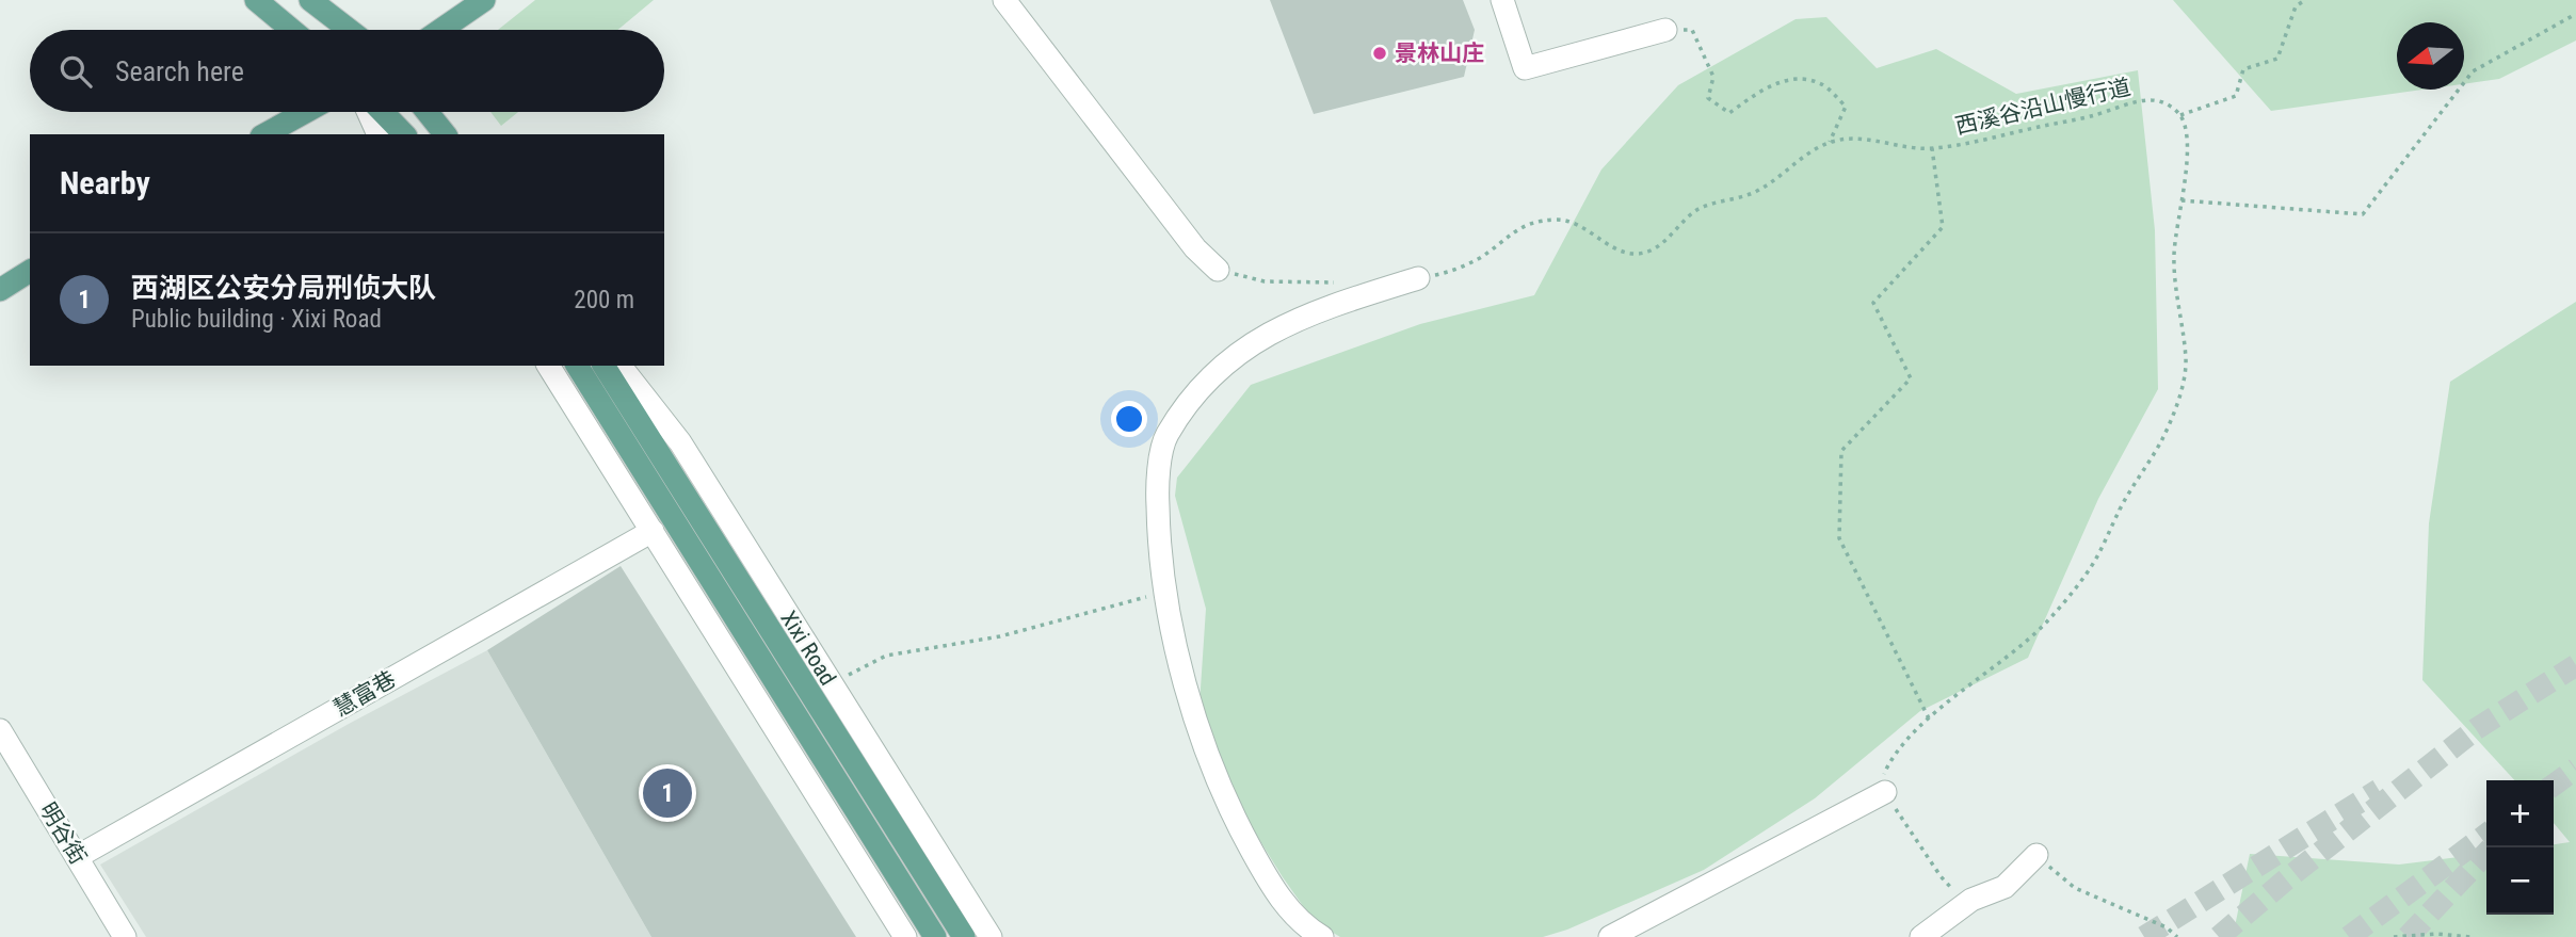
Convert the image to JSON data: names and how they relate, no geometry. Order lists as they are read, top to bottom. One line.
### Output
{"streets":{"main road":["Xixi Road"],"street":["慧富巷","明谷街"],"path":["西溪谷沿山慢行道"]},"crossings":[["慧富巷","明谷街"]],"places":["景林山庄"],"north":"left","page":{"search":"Search here","heading":"Nearby","list":[{"mark":"1","name":"西湖区公安分局刑侦大队","note":"Public building · Xixi Road","value":"200 m"}],"pins":"1","map_buttons":["+","−"]}}
